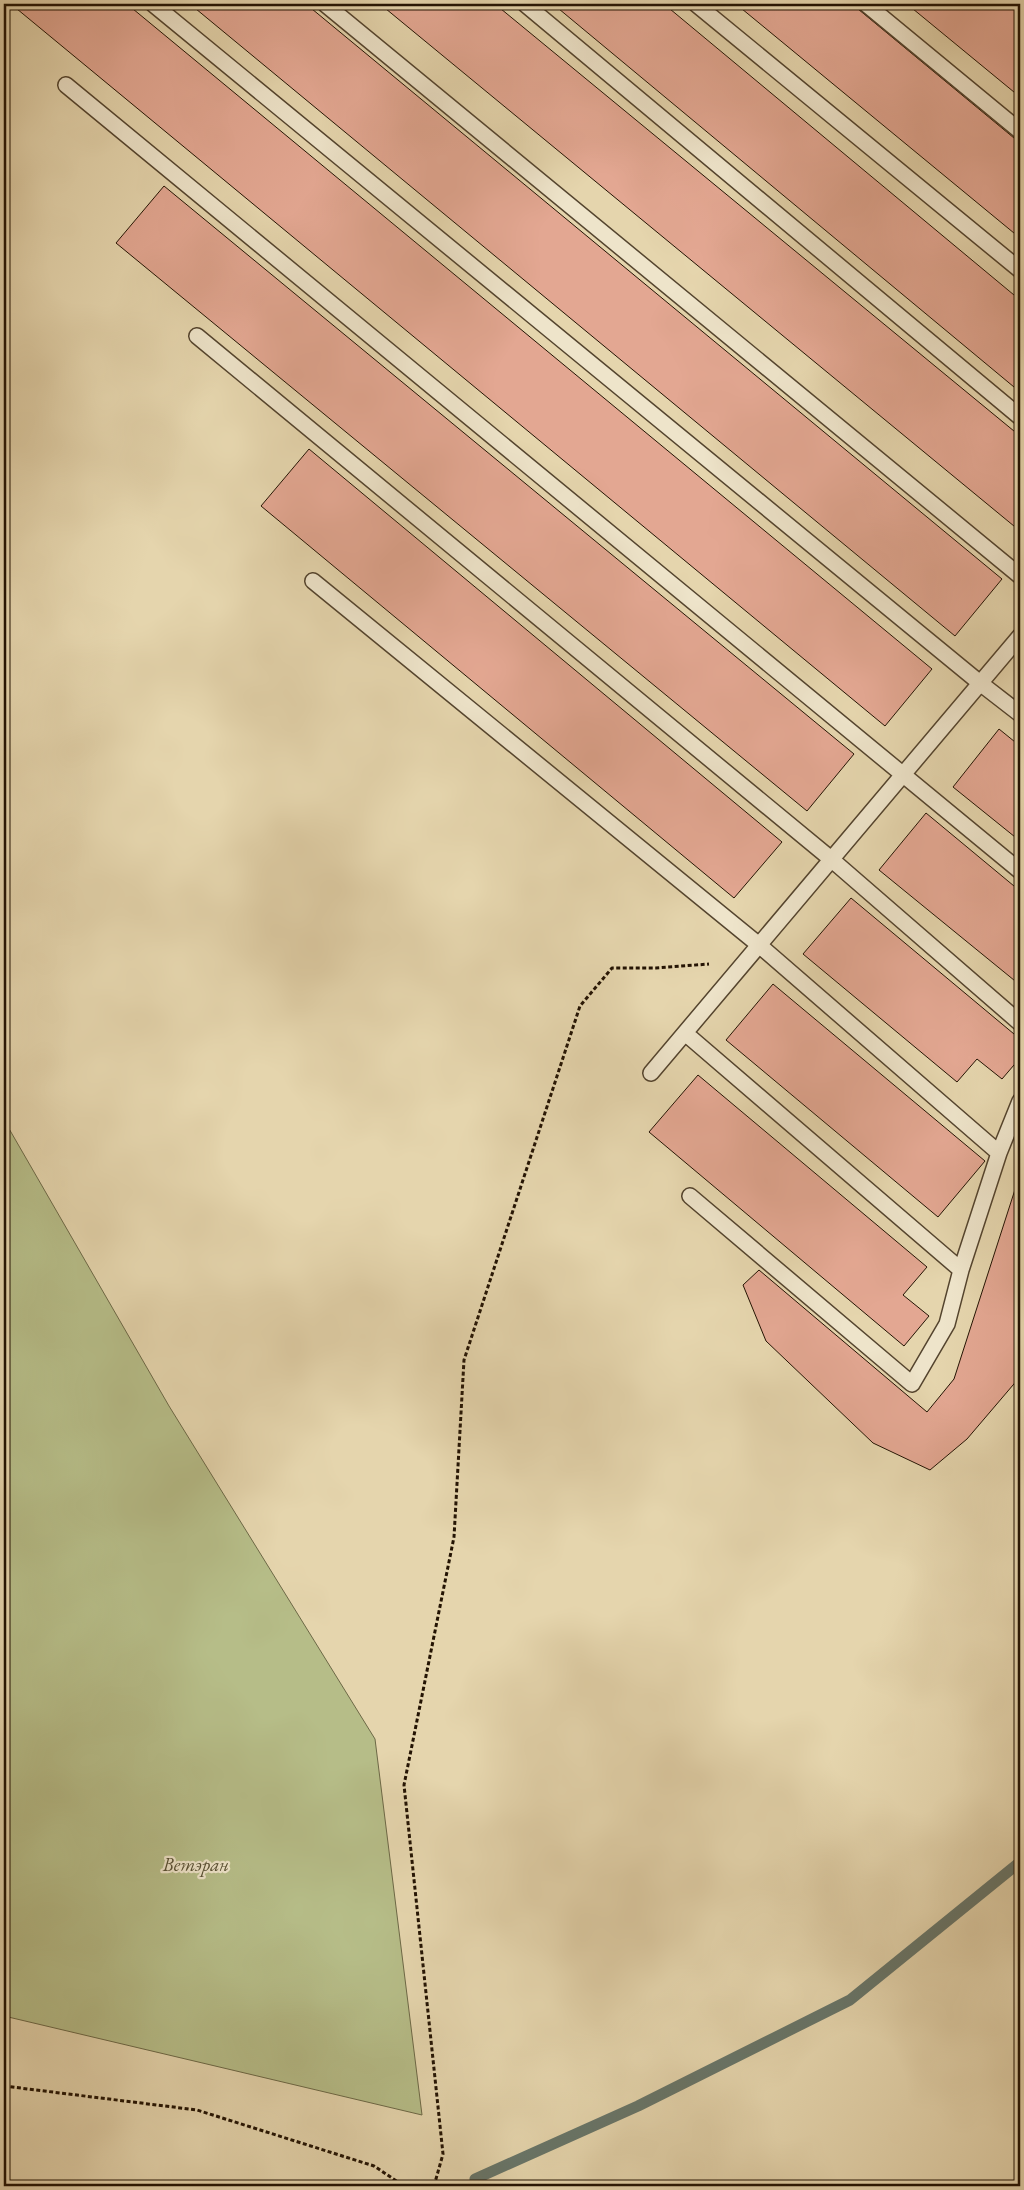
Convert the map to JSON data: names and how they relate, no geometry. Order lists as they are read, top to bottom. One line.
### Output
{"parks":["Ветэран"]}
